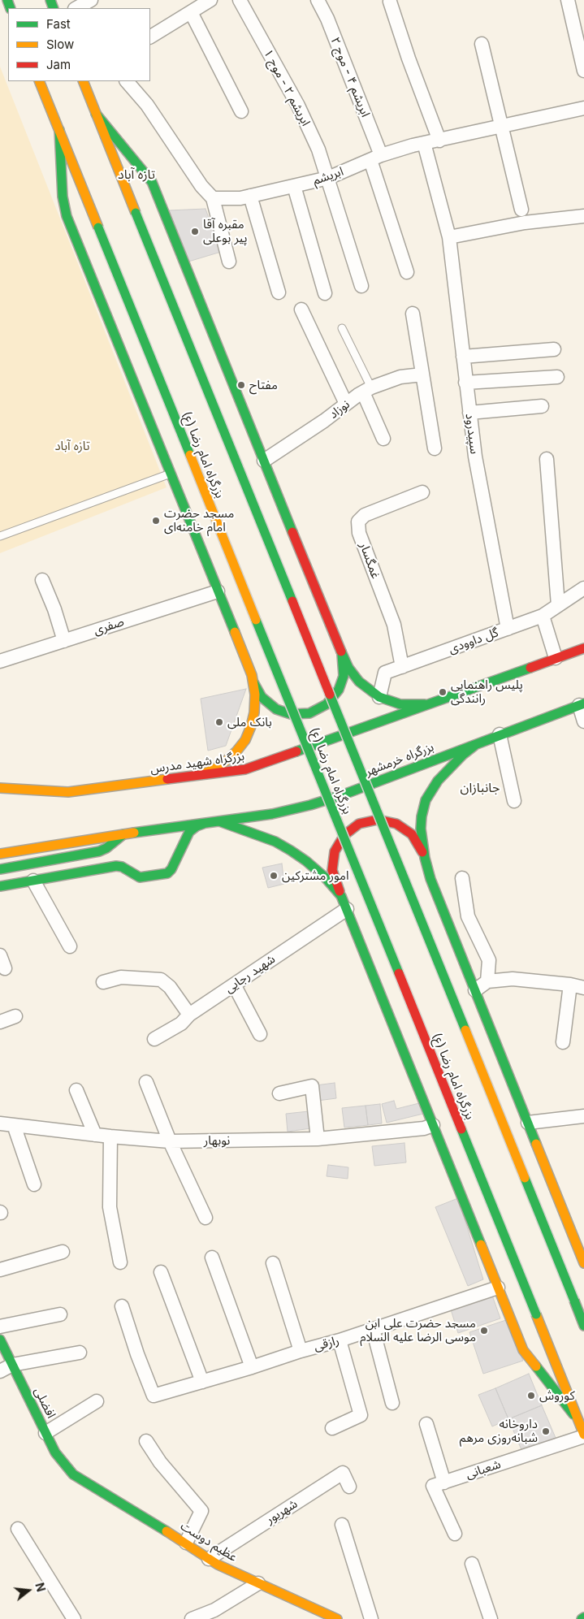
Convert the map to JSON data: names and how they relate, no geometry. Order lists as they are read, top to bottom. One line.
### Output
{"streets":{"main road":["بزرگراه امام رضا (ع)","بزرگراه خرمشهر","بزرگراه شهید مدرس","افضلی","عظیم دوست"],"street":["ابریشم ۴ - موج ۲","ابریشم ۲ - موج ۱","ابریشم","نوزاد","سپیدرود","غمگسار","صفری","گل داوودی","شهید رجایی","نوبهار","رازقی","شعبانی","شهریور"]},"crossings":[["ابریشم ۴ - موج ۲","ابریشم"],["ابریشم ۲ - موج ۱","ابریشم"],["ابریشم","سپیدرود"],["سپیدرود","گل داوودی"],["بزرگراه امام رضا (ع)","صفری"],["بزرگراه امام رضا (ع)","بزرگراه خرمشهر"],["بزرگراه امام رضا (ع)","شهید رجایی"],["بزرگراه امام رضا (ع)","نوبهار"],["بزرگراه امام رضا (ع)","رازقی"],["بزرگراه امام رضا (ع)","شعبانی"],["غمگسار","گل داوودی"],["افضلی","عظیم دوست"],["شهریور","عظیم دوست"]],"districts":["تازه آباد","جانبازان"],"parks":["تازه آباد"],"places":["مقبره آقا پیر بوعلی","مفتاح","مسجد حضرت امام خامنه‌ای","پلیس راهنمایی رانندگی","بانک ملی","امور مشترکین","مسجد حضرت علی ابن موسی الرضا علیه السلام","کوروش","داروخانه شبانه‌روزی مرهم"],"legend":["Fast","Slow","Jam"],"north":"right"}
